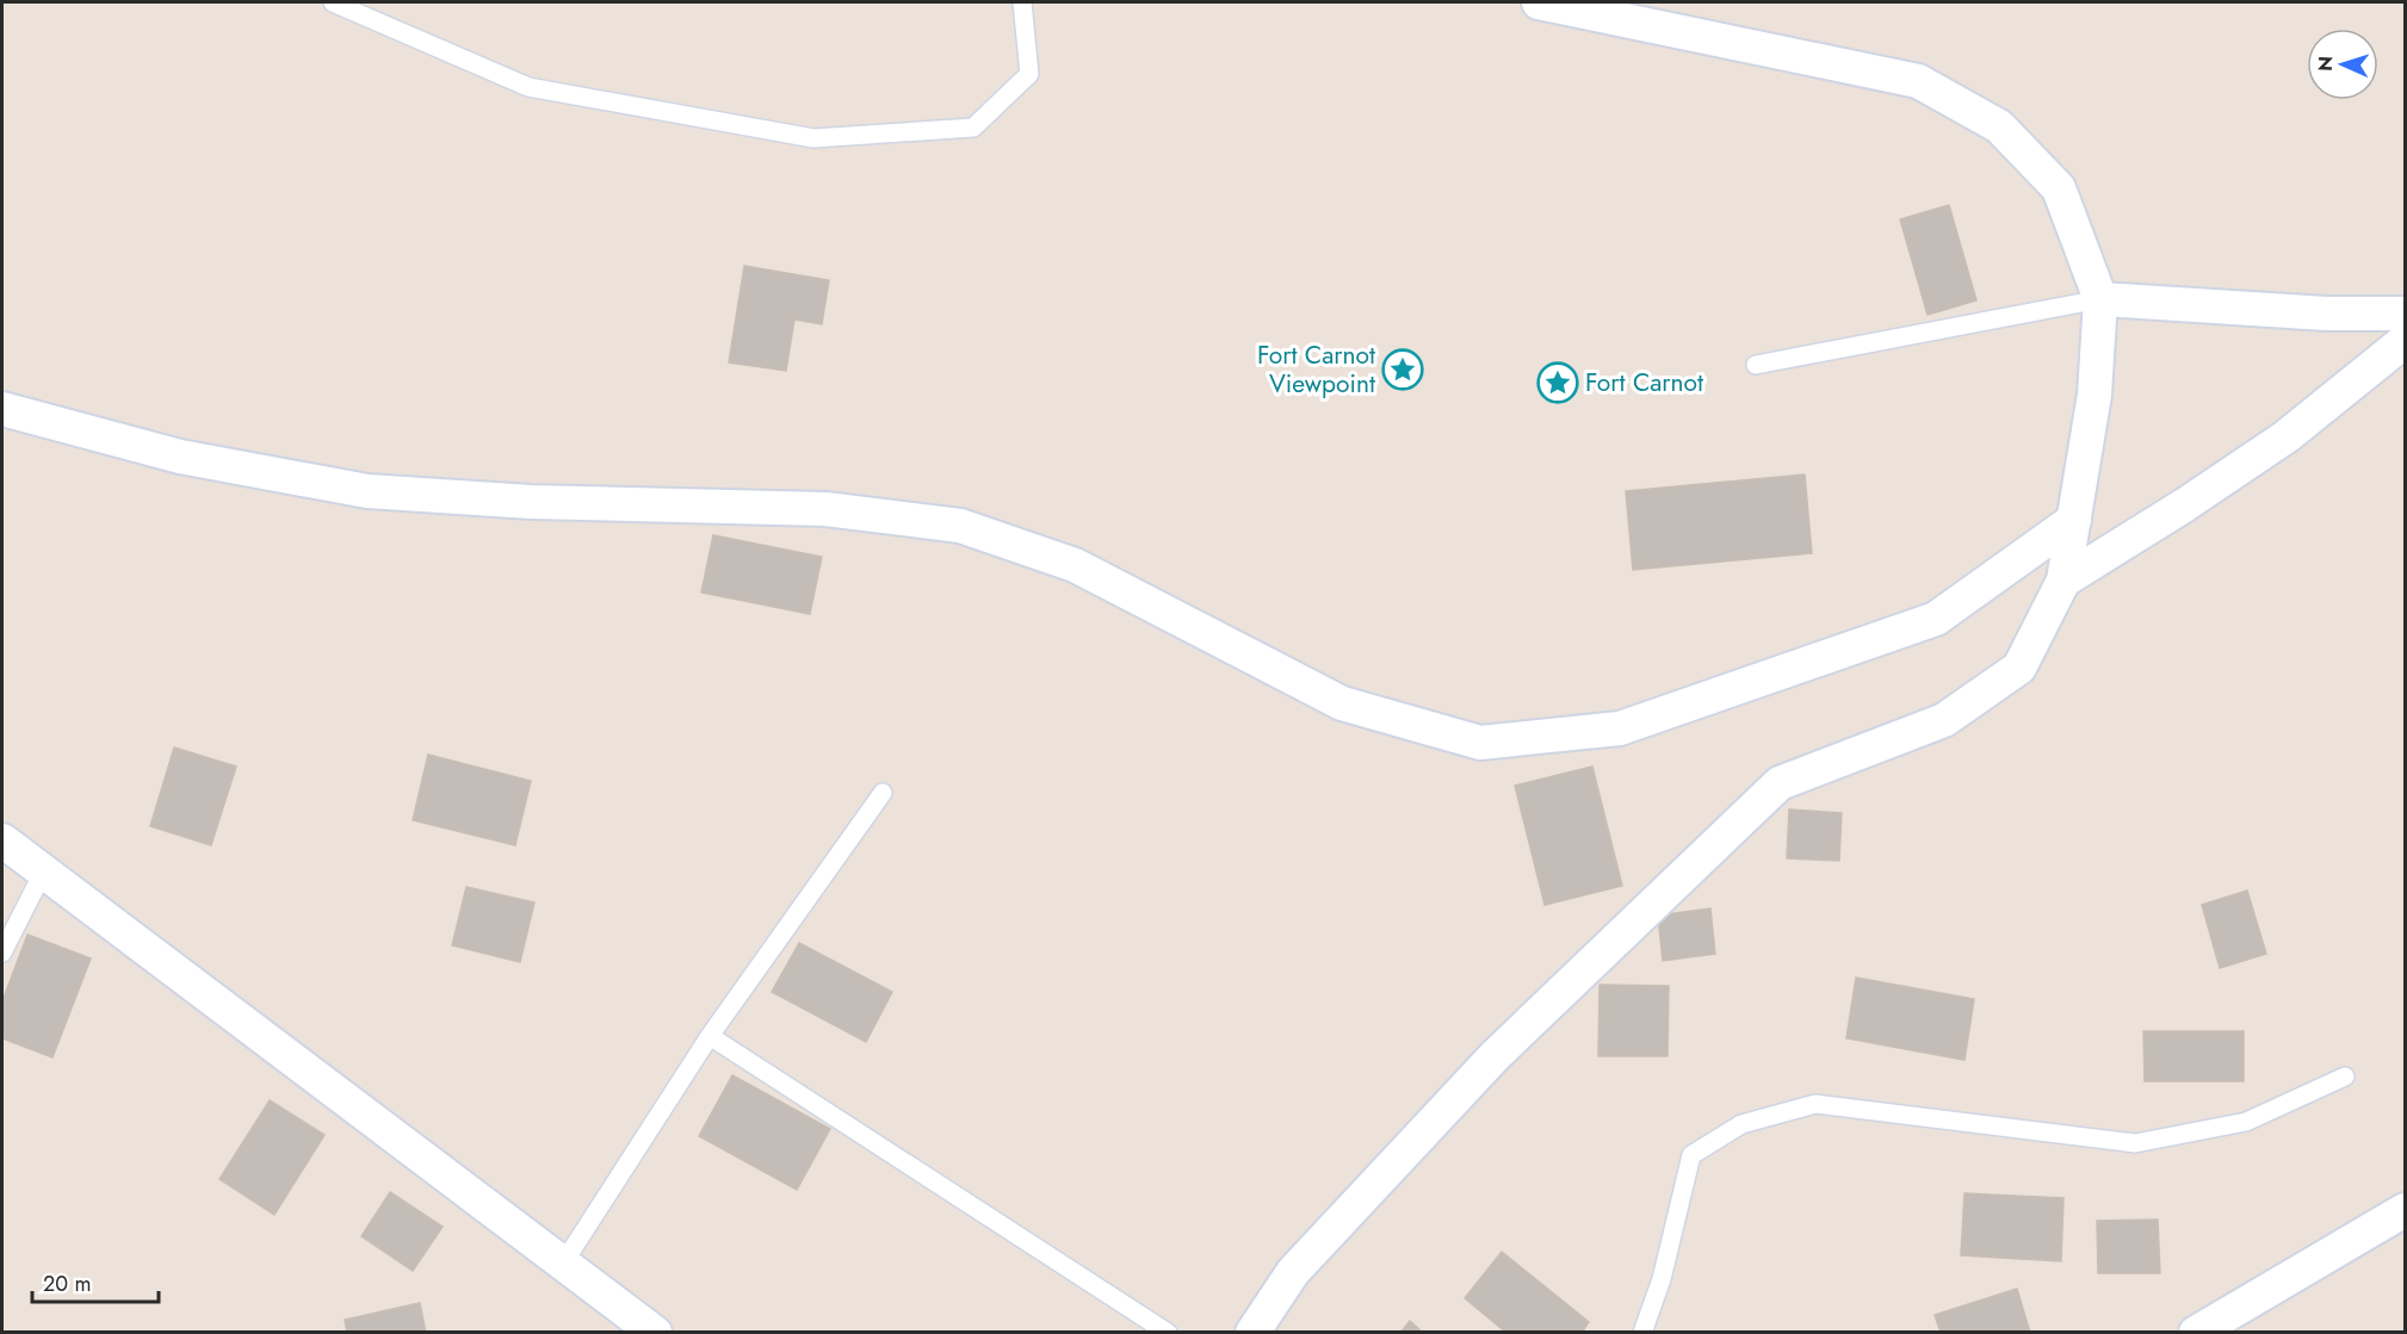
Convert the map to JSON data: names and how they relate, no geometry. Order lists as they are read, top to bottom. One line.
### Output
{"places":{"place":["Fort Carnot Viewpoint","Fort Carnot"]},"scale_bar":"20 m","north":"left"}
